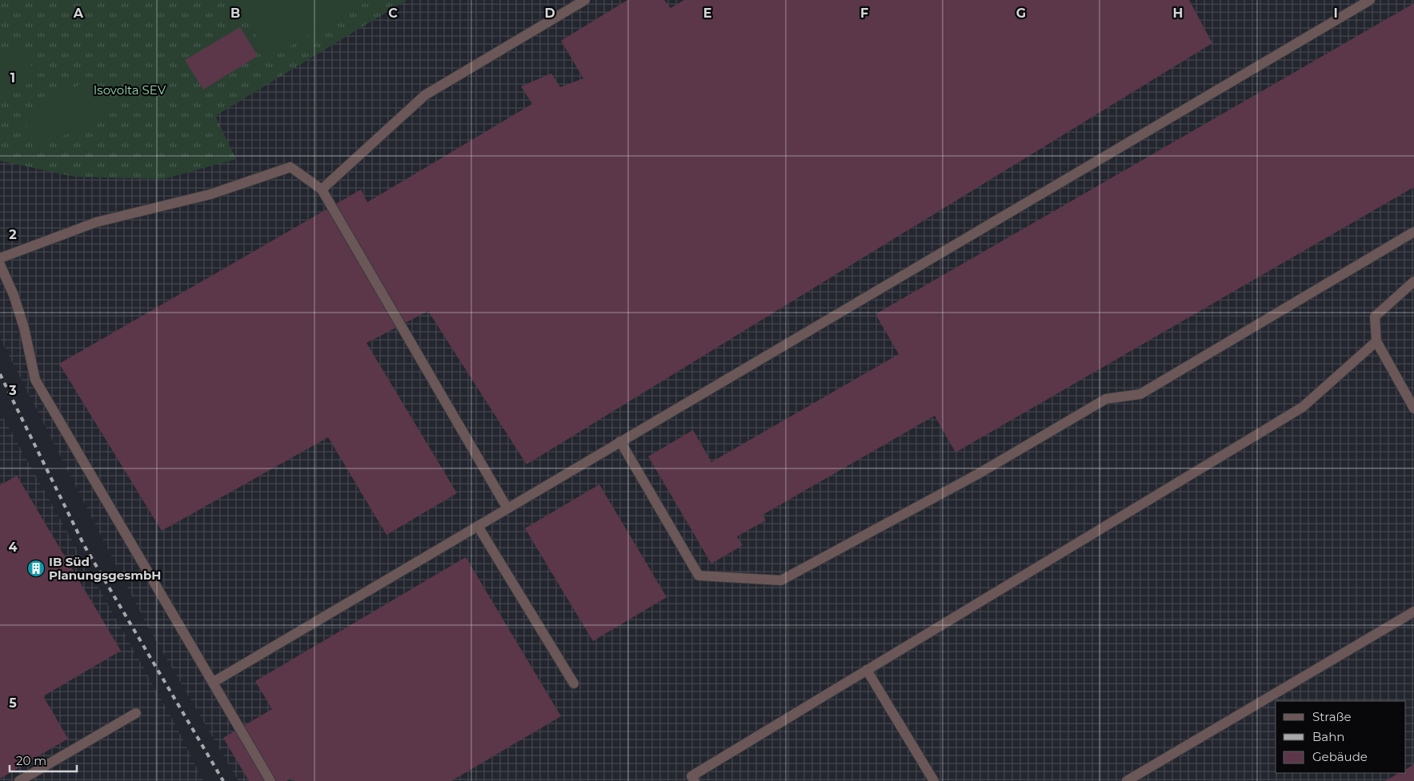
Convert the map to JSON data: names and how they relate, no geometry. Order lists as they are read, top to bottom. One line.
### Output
{"parks":["Isovolta SEV"],"places":{"building":["IB Süd PlanungsgesmbH"]},"legend":["Straße","Bahn","Gebäude"],"scale_bar":"20 m","grid":{"columns":["A","B","C","D","E","F","G","H","I"],"rows":["1","2","3","4","5"]}}
